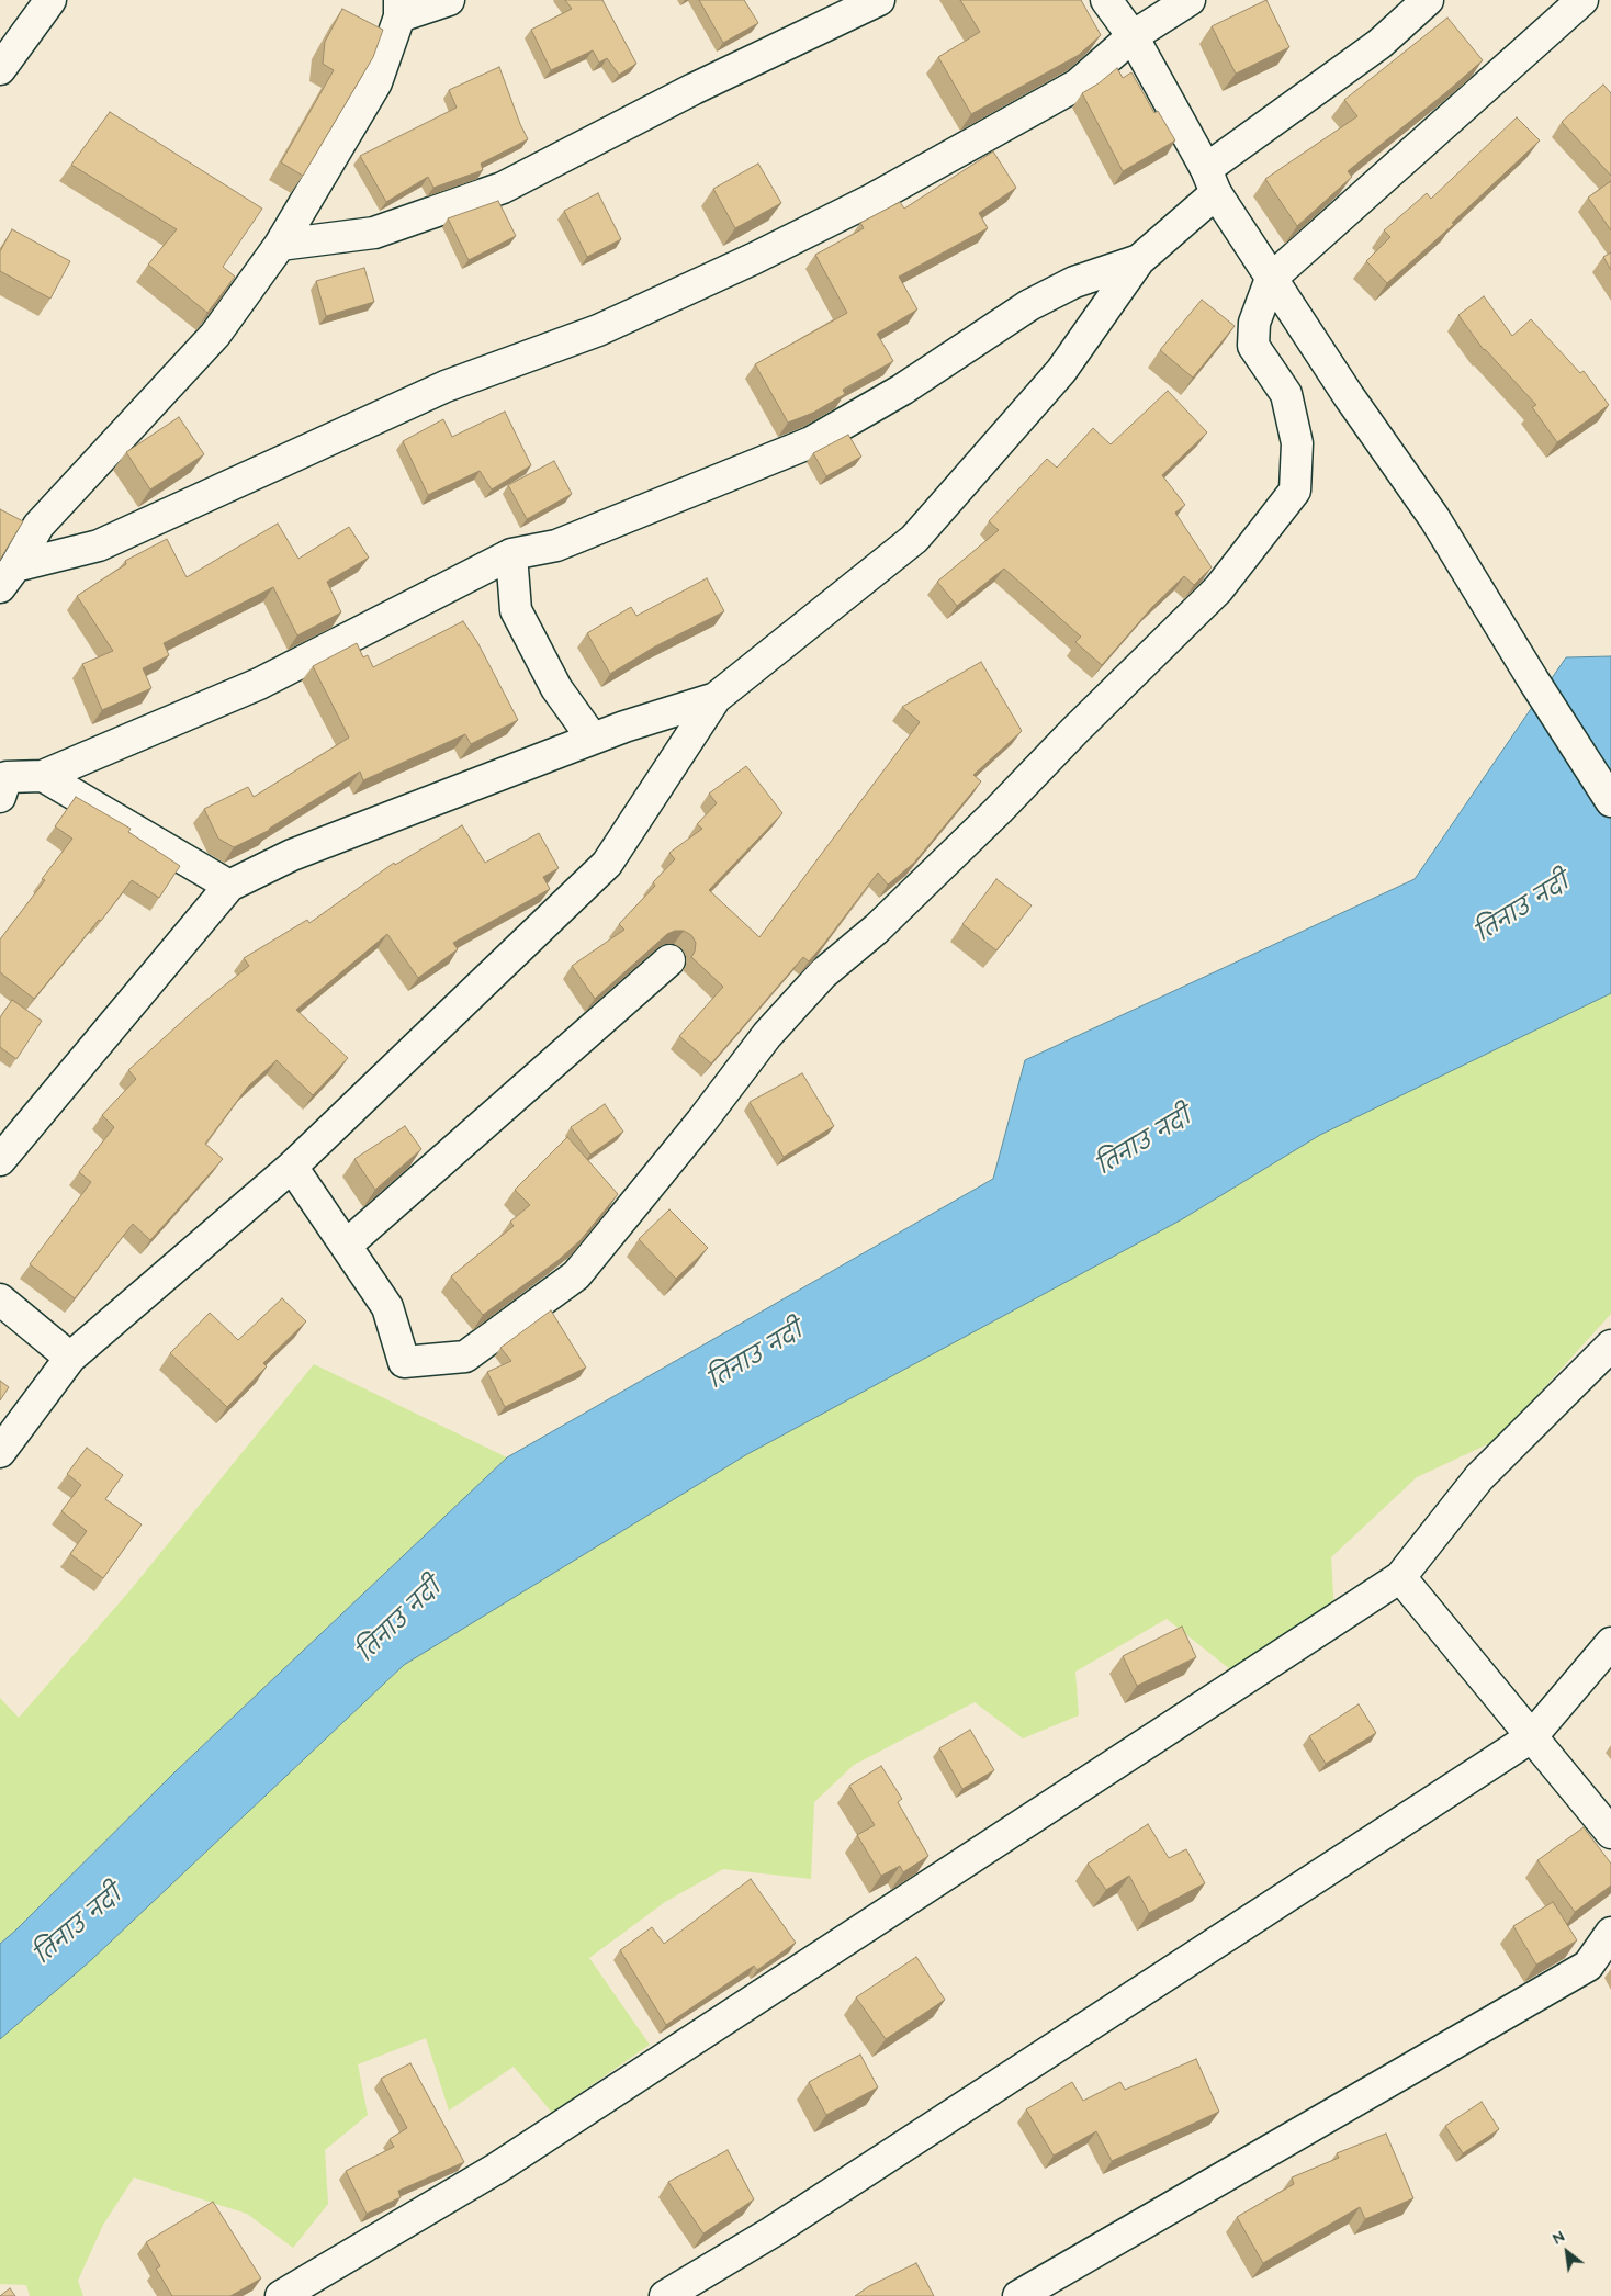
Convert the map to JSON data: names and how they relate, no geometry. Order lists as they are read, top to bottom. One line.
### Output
{"water":["तिनाउ नदी"],"north":"top left"}
